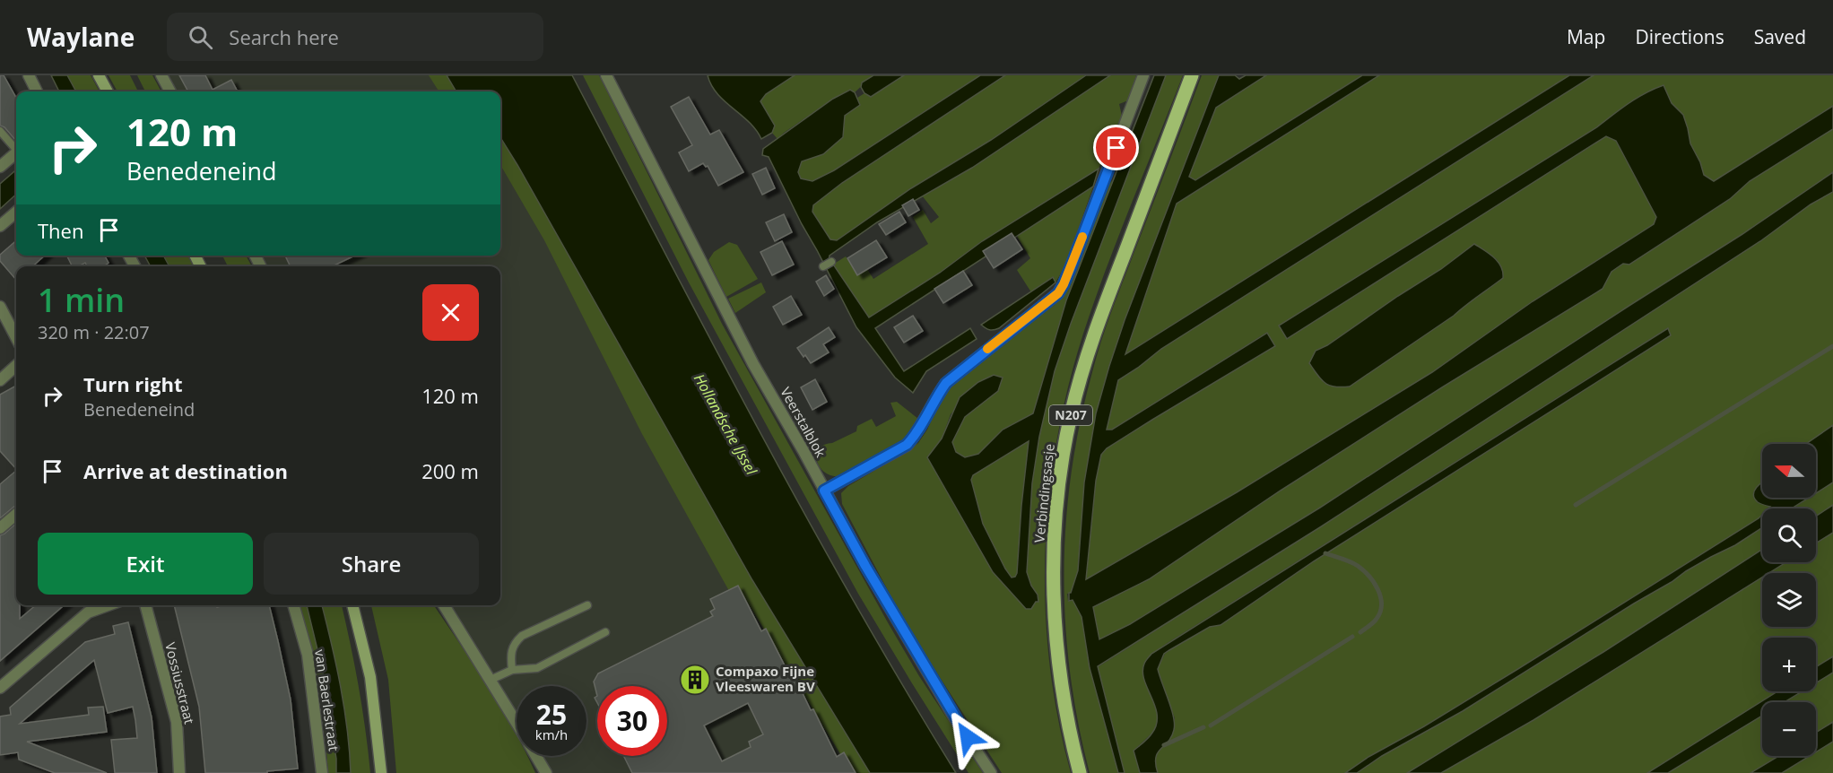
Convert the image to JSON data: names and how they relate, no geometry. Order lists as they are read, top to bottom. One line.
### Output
{"streets":{"main road":["N207","Verbindingsasje"],"street":["Veerstalblok","Vossiusstraat","van Baerlestraat"]},"water":["Hollandsche IJssel"],"places":{"building":["Compaxo Fijne Vleeswaren BV"]},"north":"left","page":{"header":"Waylane","search":"Search here","nav":["Map","Directions","Saved"],"turn":["120 m","Benedeneind"],"then":"Then","heading":["1 min","320 m · 22:07"],"list":[{"name":"Turn right","note":"Benedeneind","value":"120 m"},{"name":"Arrive at destination","value":"200 m"}],"map_buttons":["+","−"],"buttons":["Exit","Share"],"speed":"25 km/h","limit":"30"}}
